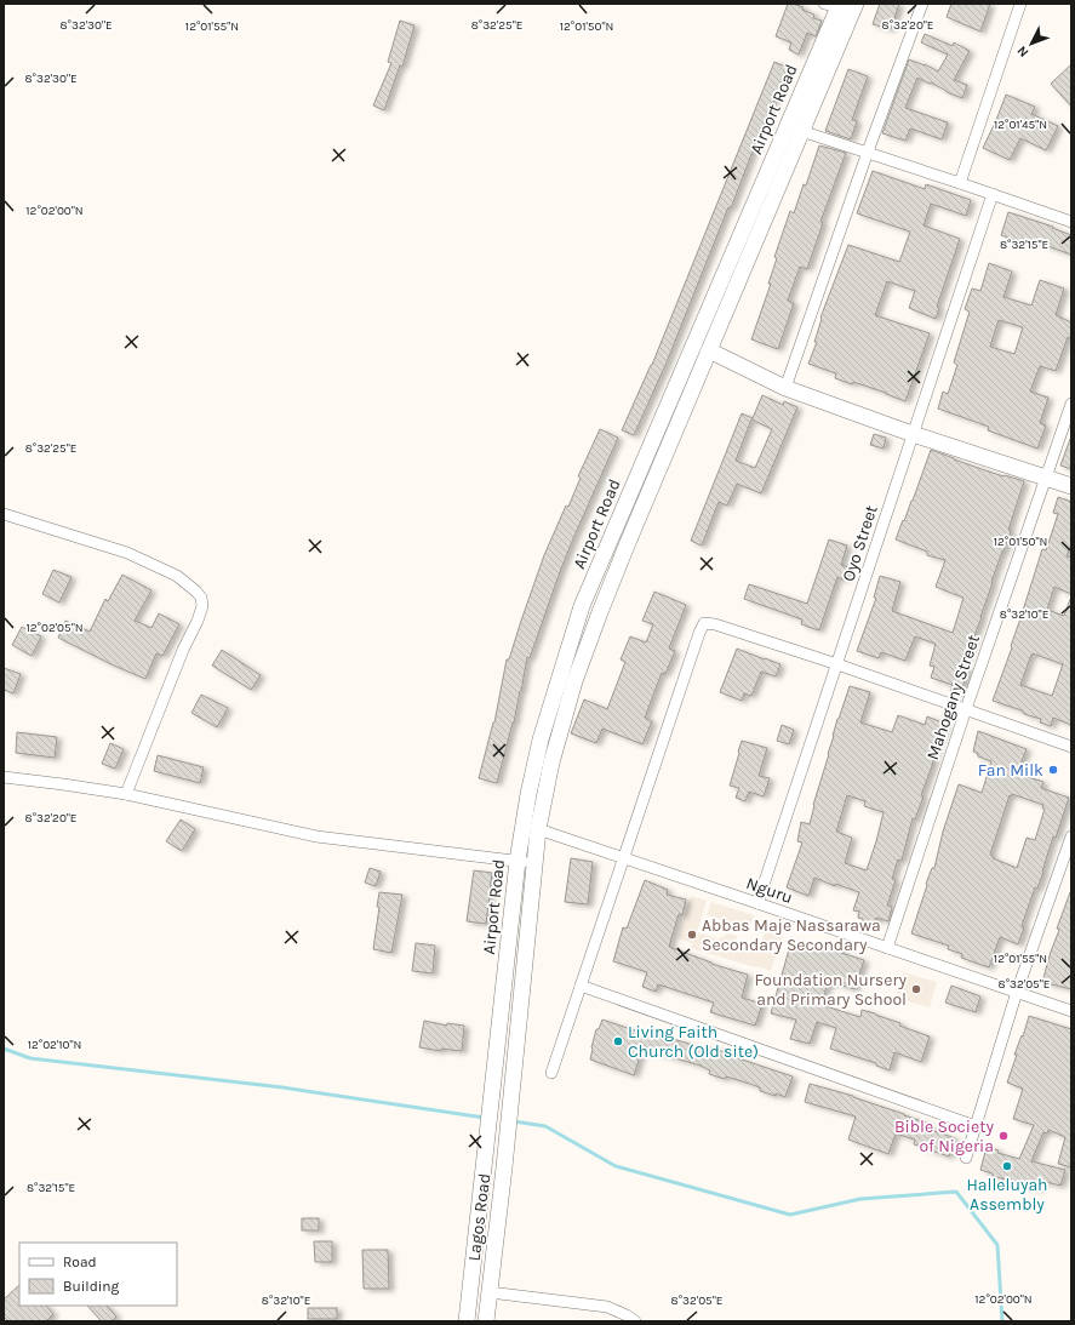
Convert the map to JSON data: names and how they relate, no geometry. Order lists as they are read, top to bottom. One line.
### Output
{"streets":{"main road":["Airport Road","Lagos Road"],"street":["Oyo Street","Mahogany Street","Nguru"]},"crossings":[["Airport Road","Nguru"],["Airport Road","Lagos Road"],["Oyo Street","Nguru"],["Mahogany Street","Nguru"]],"places":["Fan Milk","Abbas Maje Nassarawa Secondary Secondary","Foundation Nursery and Primary School","Living Faith Church (Old site)","Bible Society of Nigeria","Halleluyah Assembly"],"legend":["Road","Building"],"north":"bottom left","coordinates":["8°32'30\"E","8°32'25\"E","8°32'20\"E","12°01'55\"N","12°01'50\"N","12°01'45\"N","12°02'00\"N","8°32'15\"E","8°32'10\"E","12°02'05\"N","8°32'05\"E","12°02'10\"N"]}
